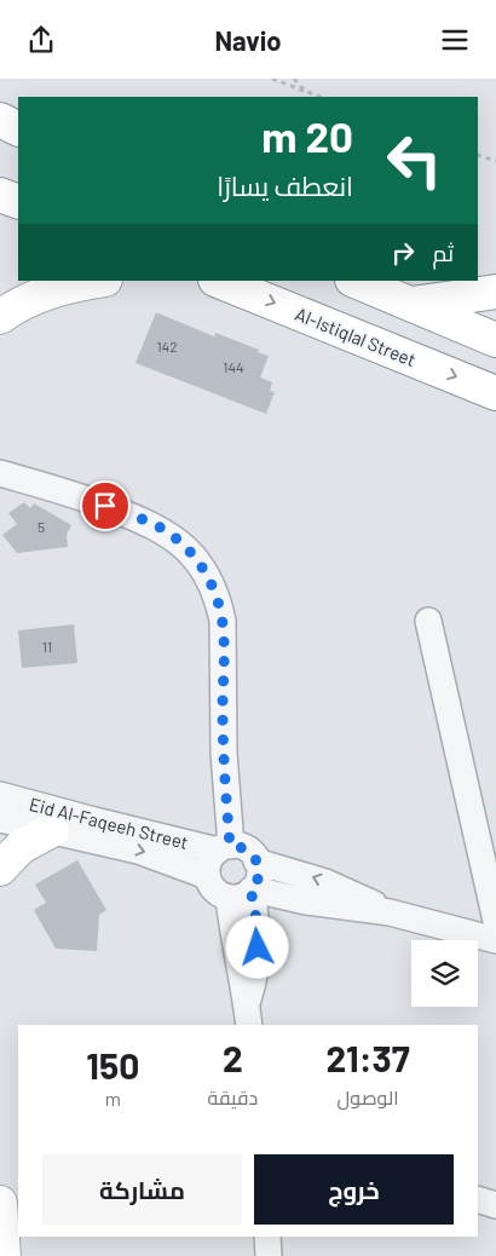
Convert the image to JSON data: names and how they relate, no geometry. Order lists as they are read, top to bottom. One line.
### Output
{"streets":{"main road":["Al-Istiqlal Street"],"street":["Eid Al-Faqeeh Street"]},"house_numbers":["142","144","5","11"],"page":{"header":"Navio","turn":["20 m","انعطف يسارًا"],"then":"ثم","eta":["21:37","الوصول","2","دقيقة","150","m"],"buttons":["خروج","مشاركة"]}}
